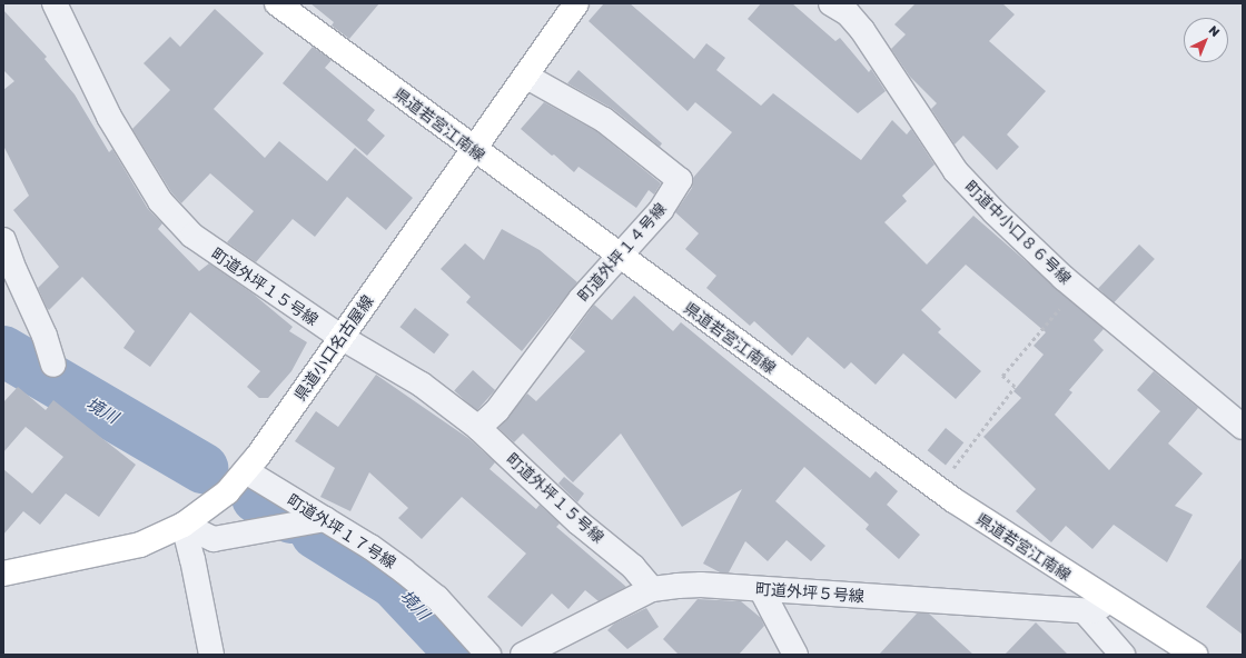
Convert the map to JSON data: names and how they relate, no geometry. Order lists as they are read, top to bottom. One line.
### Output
{"streets":{"main road":["県道若宮江南線","県道小口名古屋線"],"street":["町道中小口８６号線","町道外坪１４号線","町道外坪１５号線","町道外坪１７号線","町道外坪５号線"]},"crossings":[["県道若宮江南線","町道外坪１４号線"],["県道若宮江南線","県道小口名古屋線"],["県道若宮江南線","町道外坪５号線"],["町道外坪１４号線","町道外坪１５号線"],["町道外坪１４号線","県道小口名古屋線"],["町道外坪１５号線","県道小口名古屋線"],["町道外坪１５号線","町道外坪５号線"],["県道小口名古屋線","町道外坪１７号線"]],"water":["境川"],"north":"top right"}
